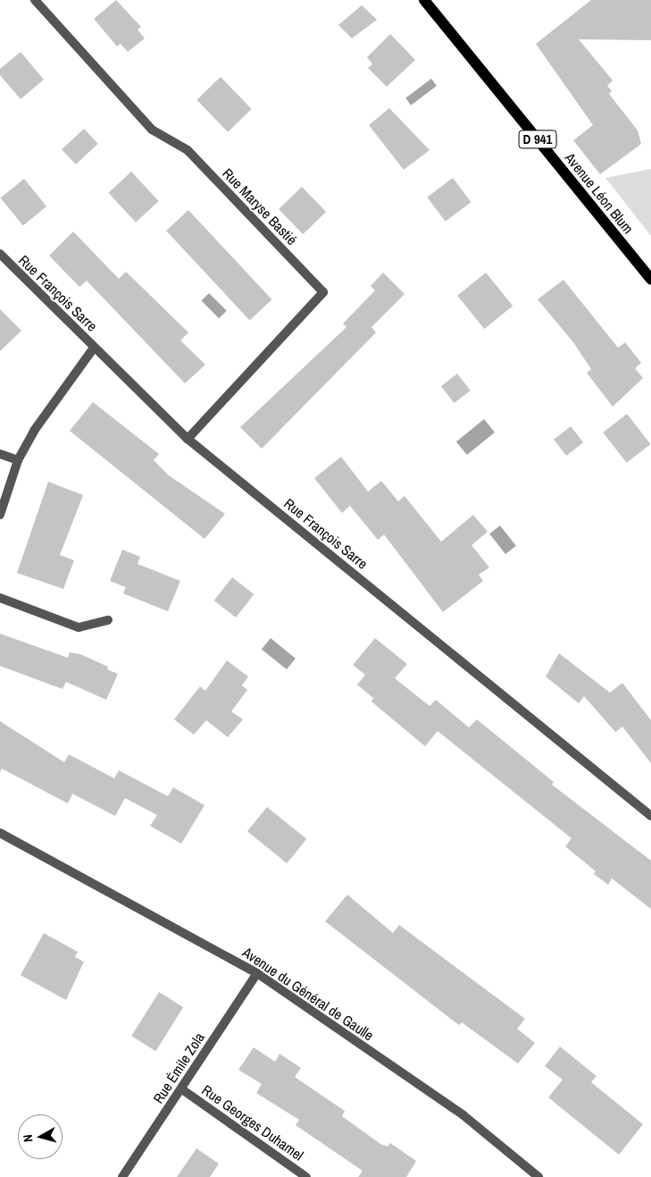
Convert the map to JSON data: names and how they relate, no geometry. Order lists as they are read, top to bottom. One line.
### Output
{"streets":{"main road":["D 941","Avenue Léon Blum"],"street":["Rue Maryse Bastié","Rue François Sarre","Avenue du Général de Gaulle","Rue Émile Zola","Rue Georges Duhamel"]},"crossings":[["Rue Maryse Bastié","Rue François Sarre"],["Avenue du Général de Gaulle","Rue Émile Zola"],["Rue Émile Zola","Rue Georges Duhamel"]],"north":"left"}
